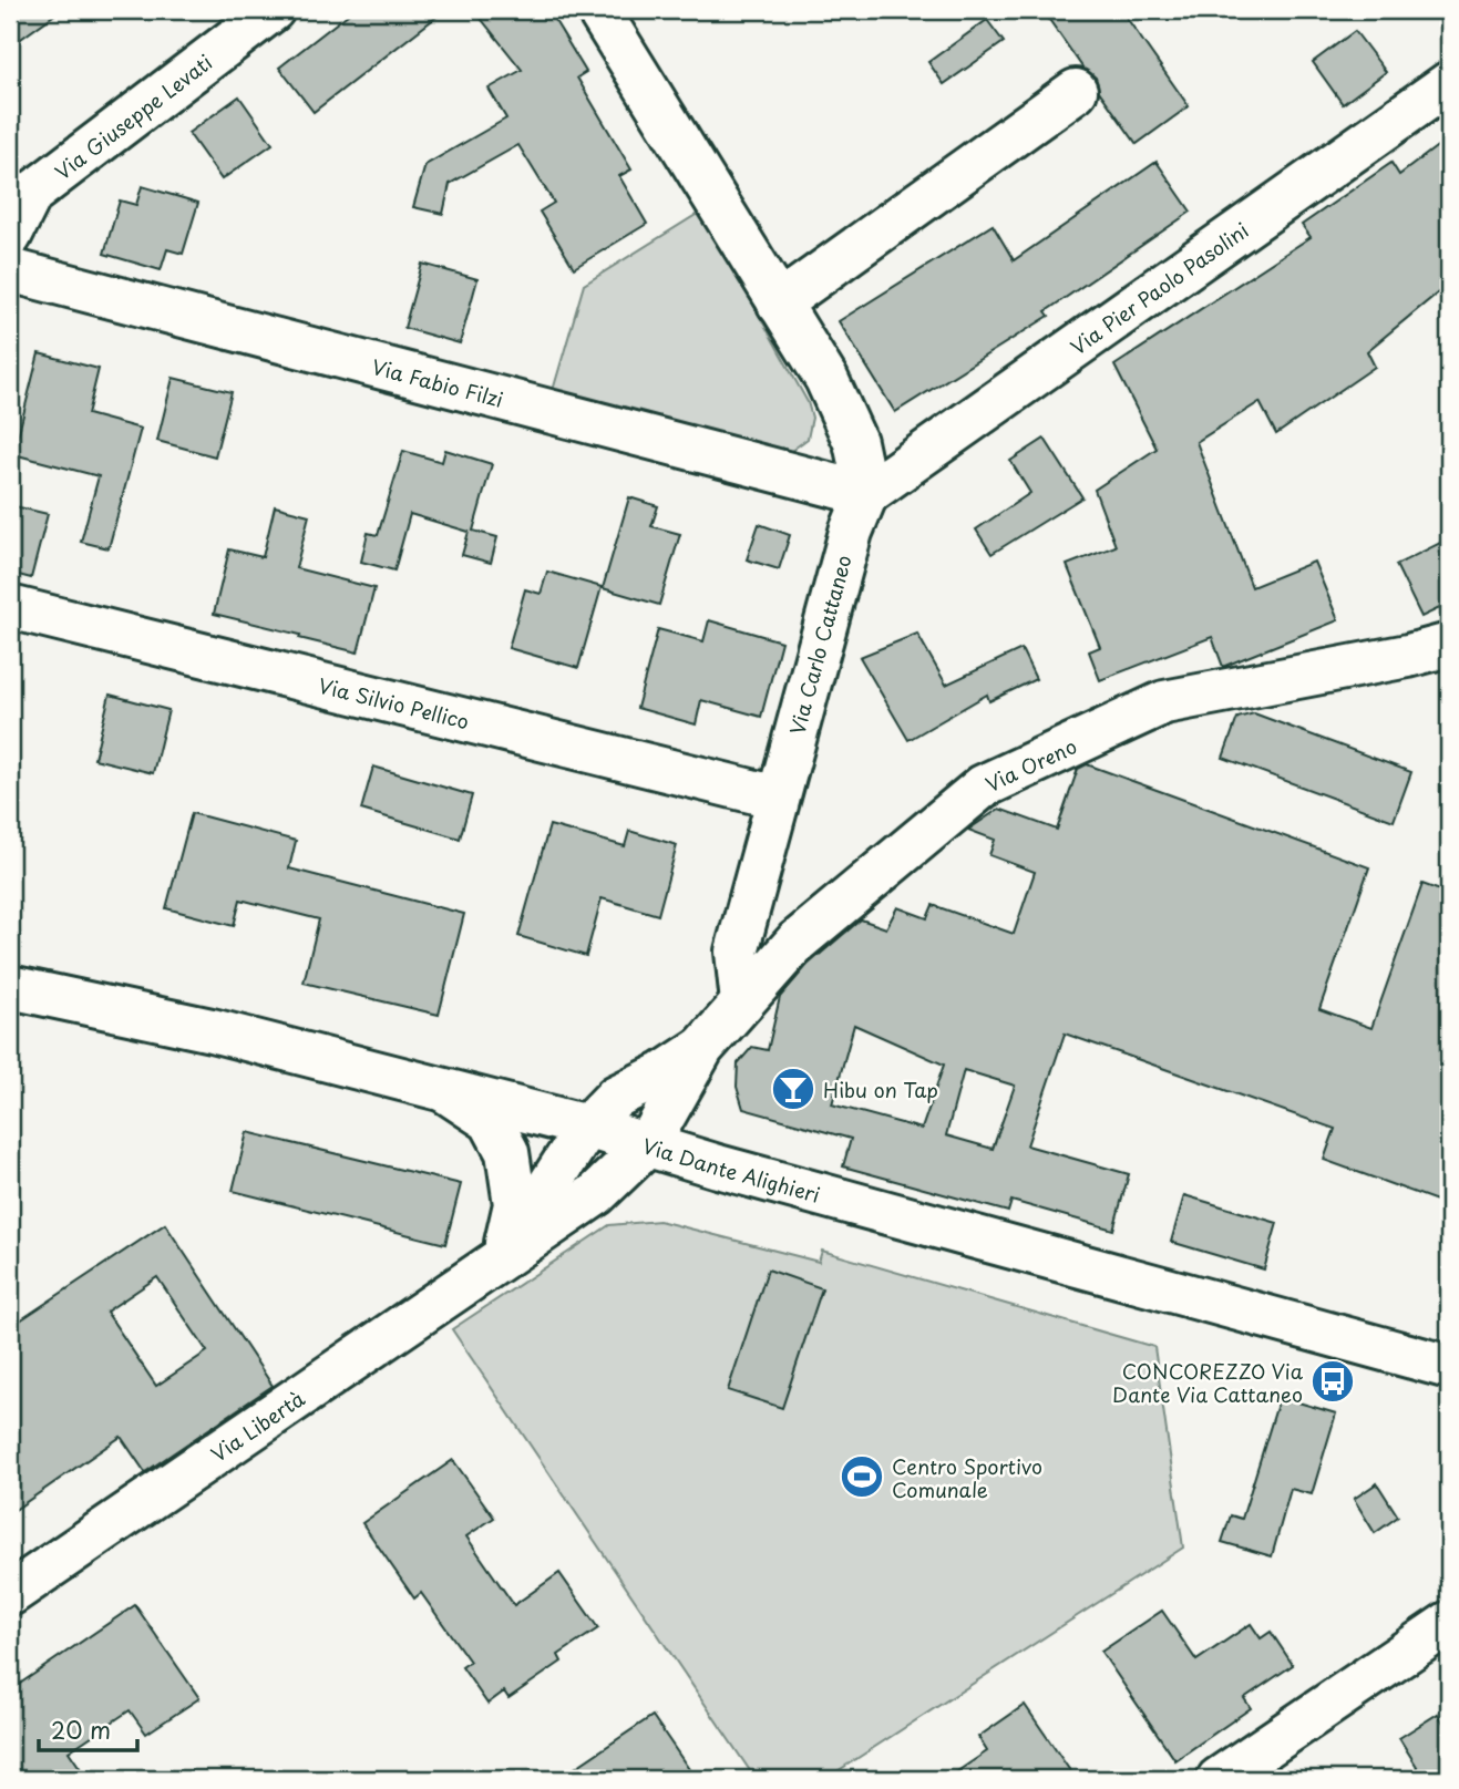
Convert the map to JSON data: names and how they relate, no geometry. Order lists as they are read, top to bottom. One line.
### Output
{"streets":{"street":["Via Giuseppe Levati","Via Pier Paolo Pasolini","Via Fabio Filzi","Via Carlo Cattaneo","Via Silvio Pellico","Via Oreno","Via Dante Alighieri","Via Libertà"]},"crossings":[["Via Pier Paolo Pasolini","Via Fabio Filzi"],["Via Pier Paolo Pasolini","Via Carlo Cattaneo"],["Via Fabio Filzi","Via Carlo Cattaneo"],["Via Carlo Cattaneo","Via Silvio Pellico"],["Via Carlo Cattaneo","Via Oreno"],["Via Oreno","Via Dante Alighieri"],["Via Oreno","Via Libertà"],["Via Dante Alighieri","Via Libertà"]],"places":{"bar":["Hibu on Tap"],"bus stop":["CONCOREZZO Via Dante Via Cattaneo"],"sports":["Centro Sportivo Comunale"]},"scale_bar":"20 m"}
